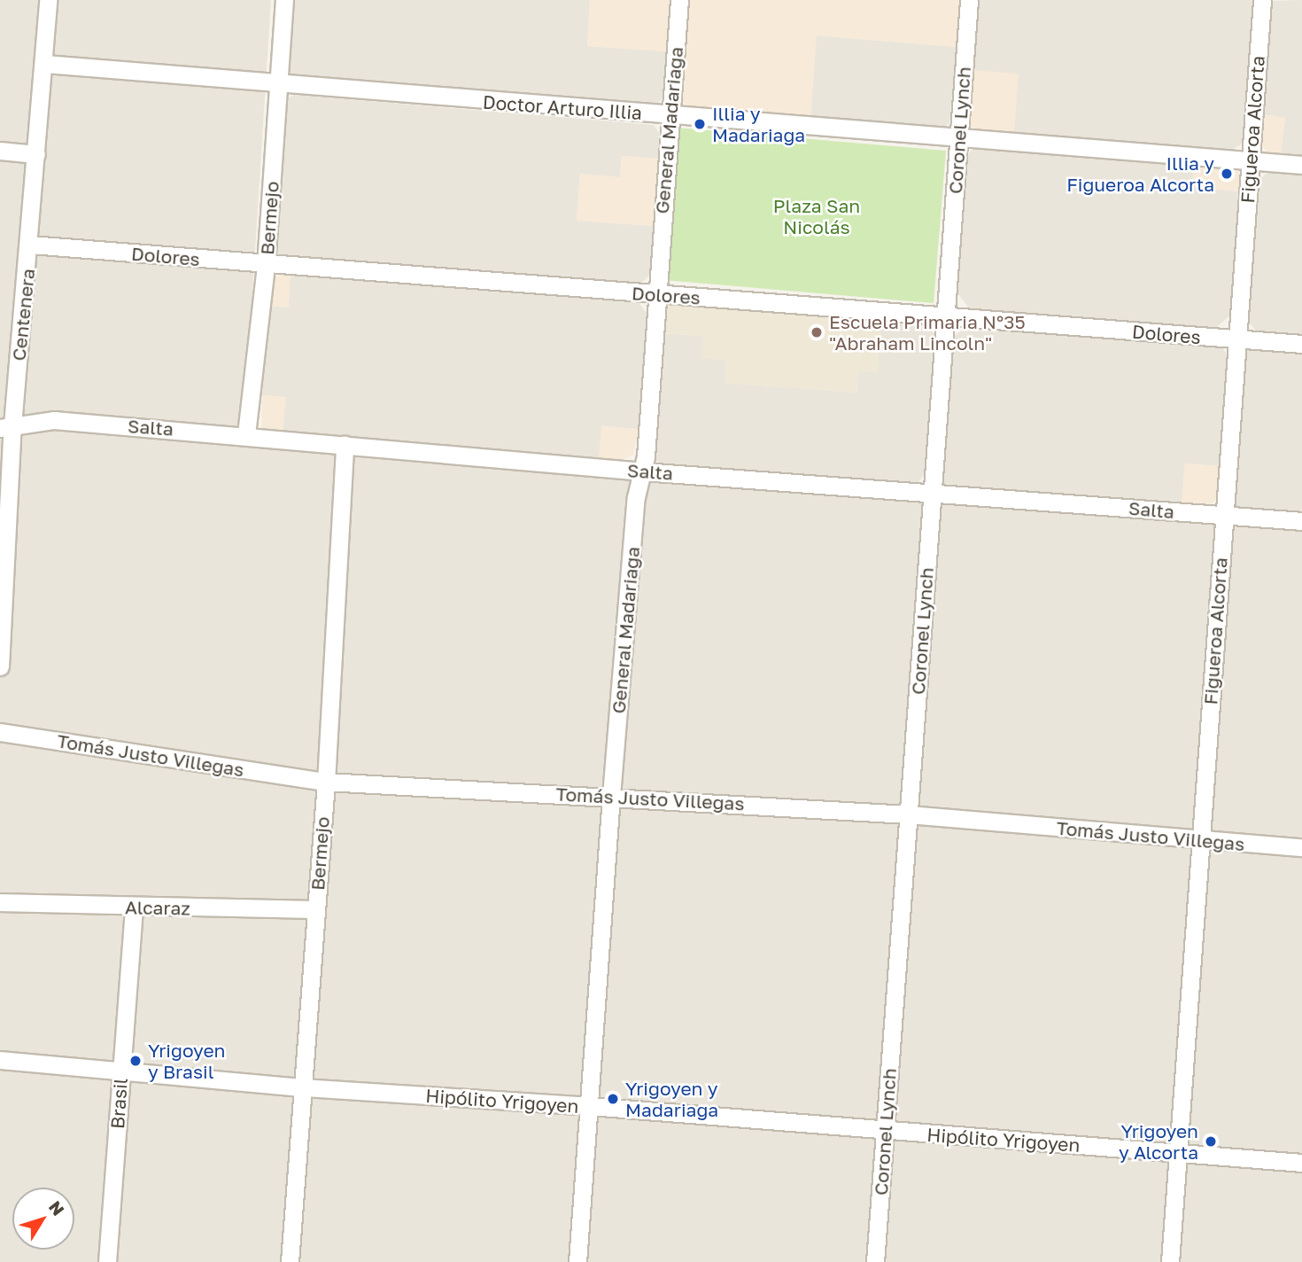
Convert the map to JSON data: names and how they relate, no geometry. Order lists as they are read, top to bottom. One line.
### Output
{"streets":{"street":["Doctor Arturo Illia","Figueroa Alcorta","General Madariaga","Coronel Lynch","Bermejo","Dolores","Centenera","Salta","Tomás Justo Villegas","Alcaraz","Hipólito Yrigoyen","Brasil"]},"crossings":[["Doctor Arturo Illia","Figueroa Alcorta"],["Doctor Arturo Illia","General Madariaga"],["Doctor Arturo Illia","Coronel Lynch"],["Doctor Arturo Illia","Bermejo"],["Doctor Arturo Illia","Centenera"],["Figueroa Alcorta","Dolores"],["Figueroa Alcorta","Salta"],["Figueroa Alcorta","Tomás Justo Villegas"],["Figueroa Alcorta","Hipólito Yrigoyen"],["General Madariaga","Dolores"],["General Madariaga","Salta"],["General Madariaga","Tomás Justo Villegas"],["General Madariaga","Hipólito Yrigoyen"],["Coronel Lynch","Dolores"],["Coronel Lynch","Salta"],["Coronel Lynch","Tomás Justo Villegas"],["Coronel Lynch","Hipólito Yrigoyen"],["Bermejo","Dolores"],["Bermejo","Salta"],["Bermejo","Tomás Justo Villegas"],["Bermejo","Alcaraz"],["Bermejo","Hipólito Yrigoyen"],["Dolores","Centenera"],["Centenera","Salta"],["Alcaraz","Brasil"],["Hipólito Yrigoyen","Brasil"]],"parks":["Plaza San Nicolás"],"places":["Illia y Madariaga","Illia y Figueroa Alcorta","Escuela Primaria N°35 \"Abraham Lincoln\"","Yrigoyen y Brasil","Yrigoyen y Madariaga","Yrigoyen y Alcorta"],"north":"top right"}
